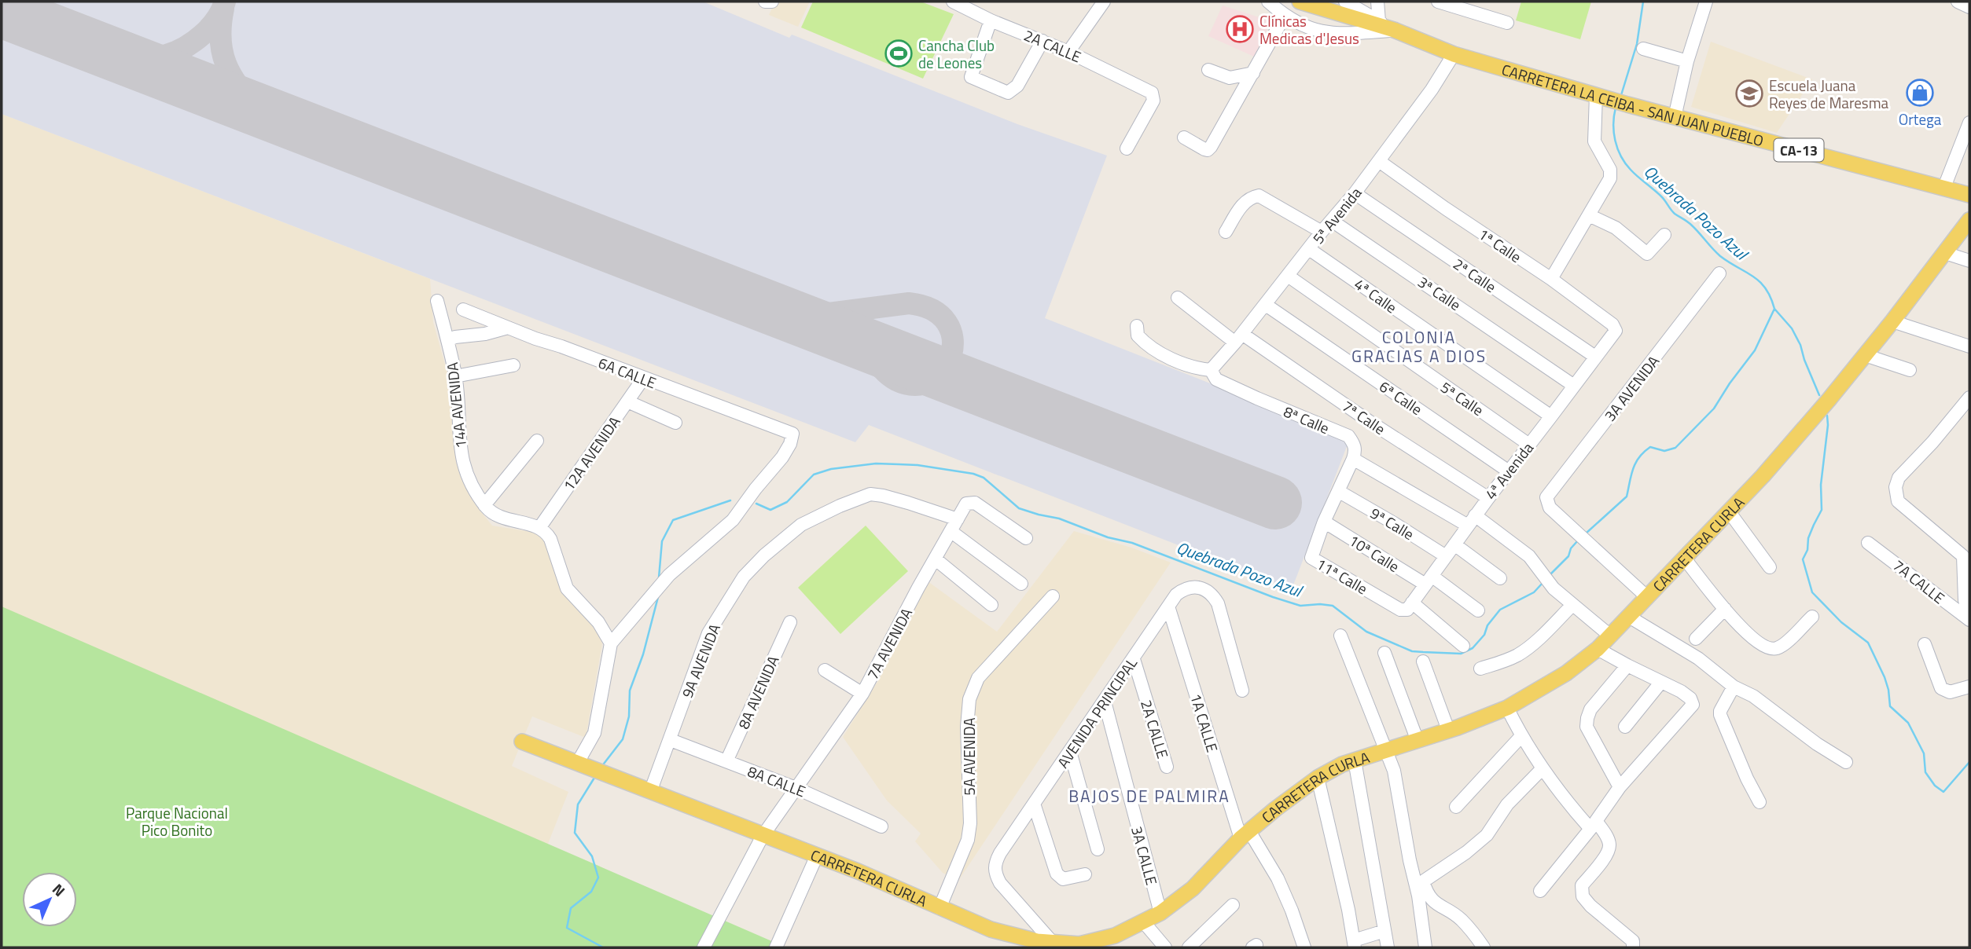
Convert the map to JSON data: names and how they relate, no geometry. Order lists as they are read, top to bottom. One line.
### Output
{"streets":{"main road":["CARRETERA LA CEIBA - SAN JUAN PUEBLO","CA-13","CARRETERA CURLA"],"street":["2A CALLE","5ª Avenida","1ª Calle","2ª Calle","3ª Calle","4ª Calle","6A CALLE","3A AVENIDA","6ª Calle","5ª Calle","14A AVENIDA","7ª Calle","8ª Calle","12A AVENIDA","4ª Avenida","9ª Calle","10ª Calle","11ª Calle","7A CALLE","7A AVENIDA","9A AVENIDA","8A AVENIDA","AVENIDA PRINCIPAL","1A CALLE","5A AVENIDA","8A CALLE","3A CALLE"]},"crossings":[["2A CALLE","AVENIDA PRINCIPAL"],["CARRETERA LA CEIBA - SAN JUAN PUEBLO","5ª Avenida"],["5ª Avenida","1ª Calle"],["5ª Avenida","2ª Calle"],["5ª Avenida","3ª Calle"],["5ª Avenida","4ª Calle"],["5ª Avenida","6ª Calle"],["5ª Avenida","5ª Calle"],["5ª Avenida","7ª Calle"],["5ª Avenida","8ª Calle"],["1ª Calle","4ª Avenida"],["2ª Calle","4ª Avenida"],["3ª Calle","4ª Avenida"],["4ª Calle","4ª Avenida"],["6A CALLE","12A AVENIDA"],["3A AVENIDA","CARRETERA CURLA"],["6ª Calle","4ª Avenida"],["5ª Calle","4ª Avenida"],["7ª Calle","4ª Avenida"],["4ª Avenida","9ª Calle"],["4ª Avenida","10ª Calle"],["4ª Avenida","11ª Calle"],["CARRETERA CURLA","7A AVENIDA"],["CARRETERA CURLA","9A AVENIDA"],["CARRETERA CURLA","AVENIDA PRINCIPAL"],["CARRETERA CURLA","1A CALLE"],["CARRETERA CURLA","5A AVENIDA"],["CARRETERA CURLA","3A CALLE"],["10ª Calle","11ª Calle"],["7A AVENIDA","9A AVENIDA"],["7A AVENIDA","8A CALLE"],["9A AVENIDA","8A CALLE"],["8A AVENIDA","8A CALLE"],["AVENIDA PRINCIPAL","1A CALLE"],["AVENIDA PRINCIPAL","3A CALLE"]],"districts":["COLONIA GRACIAS A DIOS","BAJOS DE PALMIRA"],"water":["Quebrada Pozo Azul"],"parks":["Parque Nacional Pico Bonito"],"places":{"hospital":["Clínicas Medicas d'Jesus"],"sports":["Cancha Club de Leones"],"shop":["Ortega"],"school or university":["Escuela Juana Reyes de Maresma"]},"north":"top right"}
